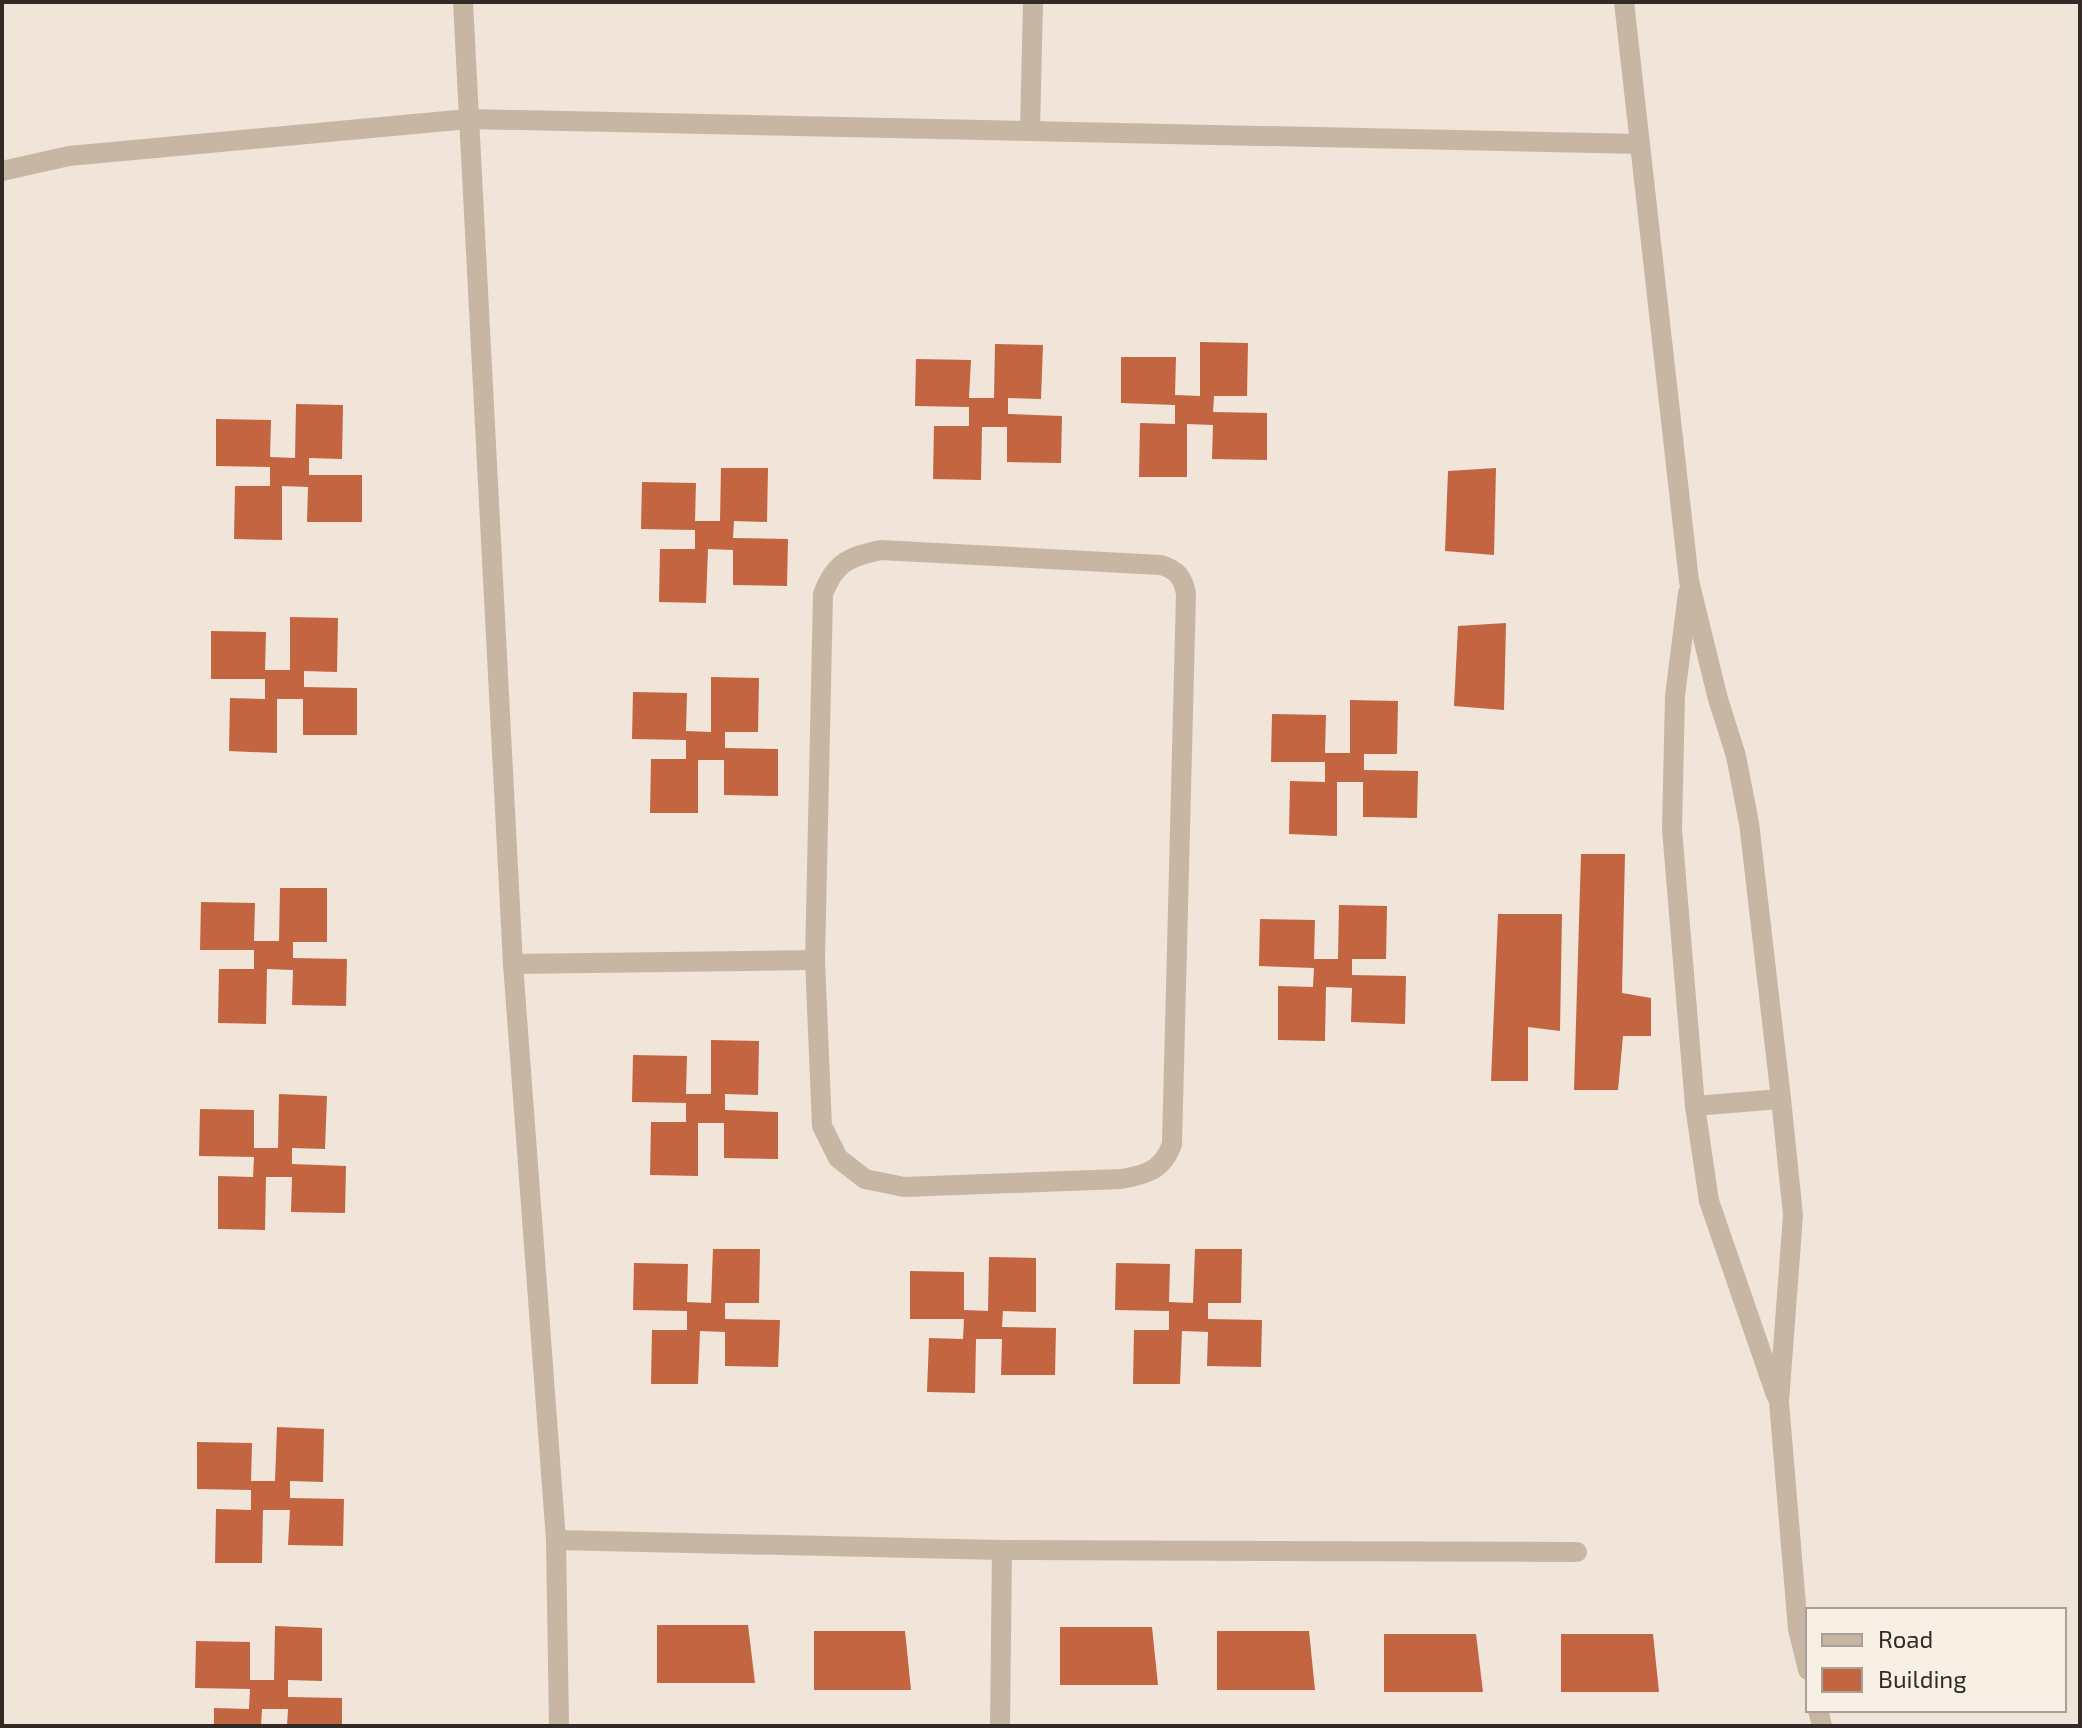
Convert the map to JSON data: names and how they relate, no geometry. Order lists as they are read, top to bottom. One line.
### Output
{"legend":["Road","Building"]}
